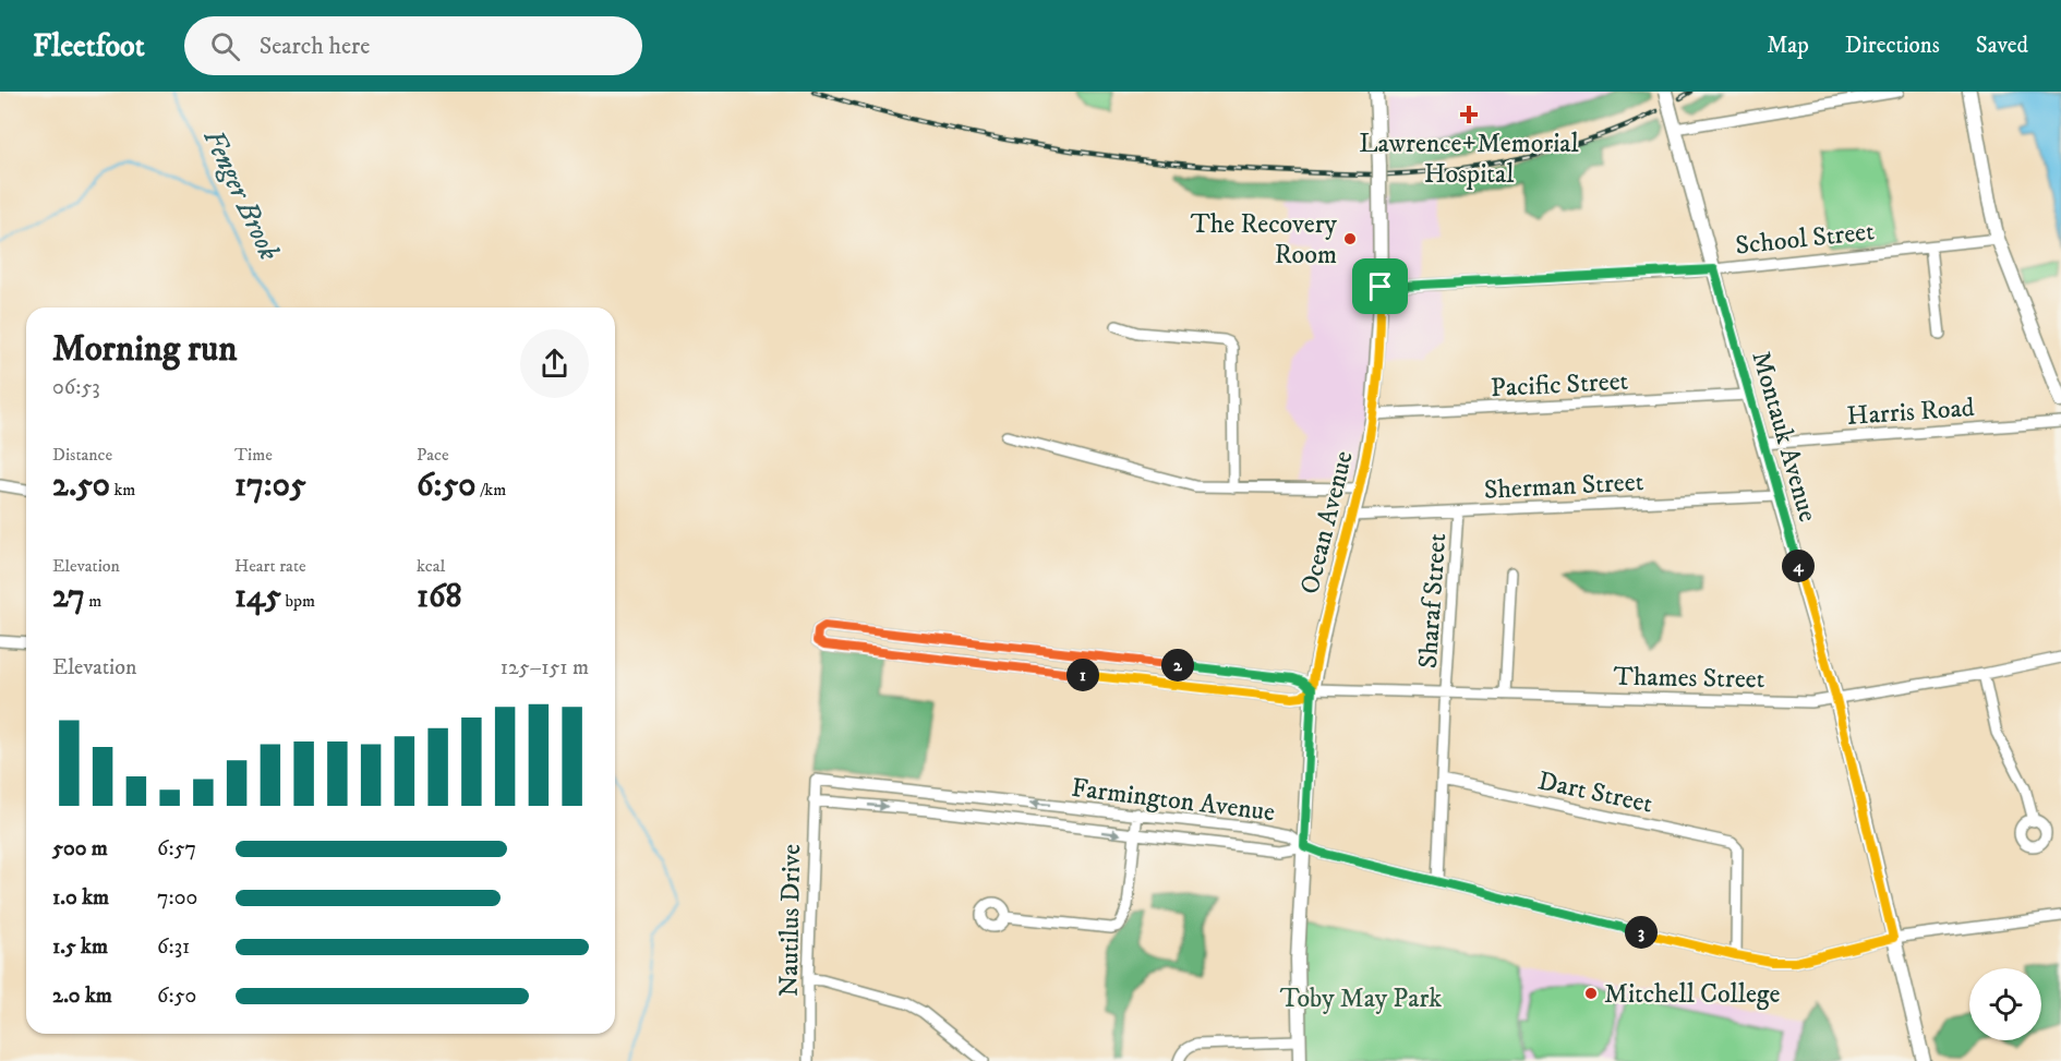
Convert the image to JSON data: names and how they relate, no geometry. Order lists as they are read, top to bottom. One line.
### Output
{"streets":{"street":["School Street","Pacific Street","Harris Road","Montauk Avenue","Sherman Street","Ocean Avenue","Sharaf Street","Thames Street","Dart Street","Farmington Avenue","Nautilus Drive"]},"crossings":[["School Street","Montauk Avenue"],["School Street","Ocean Avenue"],["Pacific Street","Montauk Avenue"],["Pacific Street","Ocean Avenue"],["Harris Road","Montauk Avenue"],["Montauk Avenue","Sherman Street"],["Montauk Avenue","Thames Street"],["Sherman Street","Ocean Avenue"],["Sherman Street","Sharaf Street"],["Ocean Avenue","Thames Street"],["Ocean Avenue","Farmington Avenue"],["Sharaf Street","Thames Street"],["Sharaf Street","Dart Street"],["Farmington Avenue","Nautilus Drive"]],"water":["Fenger Brook"],"parks":["Toby May Park"],"places":{"health":["Lawrence+Memorial Hospital"],"other":["The Recovery Room","Mitchell College"]},"page":{"header":"Fleetfoot","search":"Search here","nav":["Map","Directions","Saved"],"heading":["Morning run","06:53"],"stats":[["Distance","2.50 km"],["Time","17:05"],["Pace","6:50 /km"],["Elevation","27 m"],["Heart rate","145 bpm"],["kcal","168"]],"pins":["4","2","1","3"],"chart":["Elevation","125–151 m"],"list":[{"name":"500 m","note":"6:57"},{"name":"1.0 km","note":"7:00"},{"name":"1.5 km","note":"6:31"},{"name":"2.0 km","note":"6:50"}]}}
